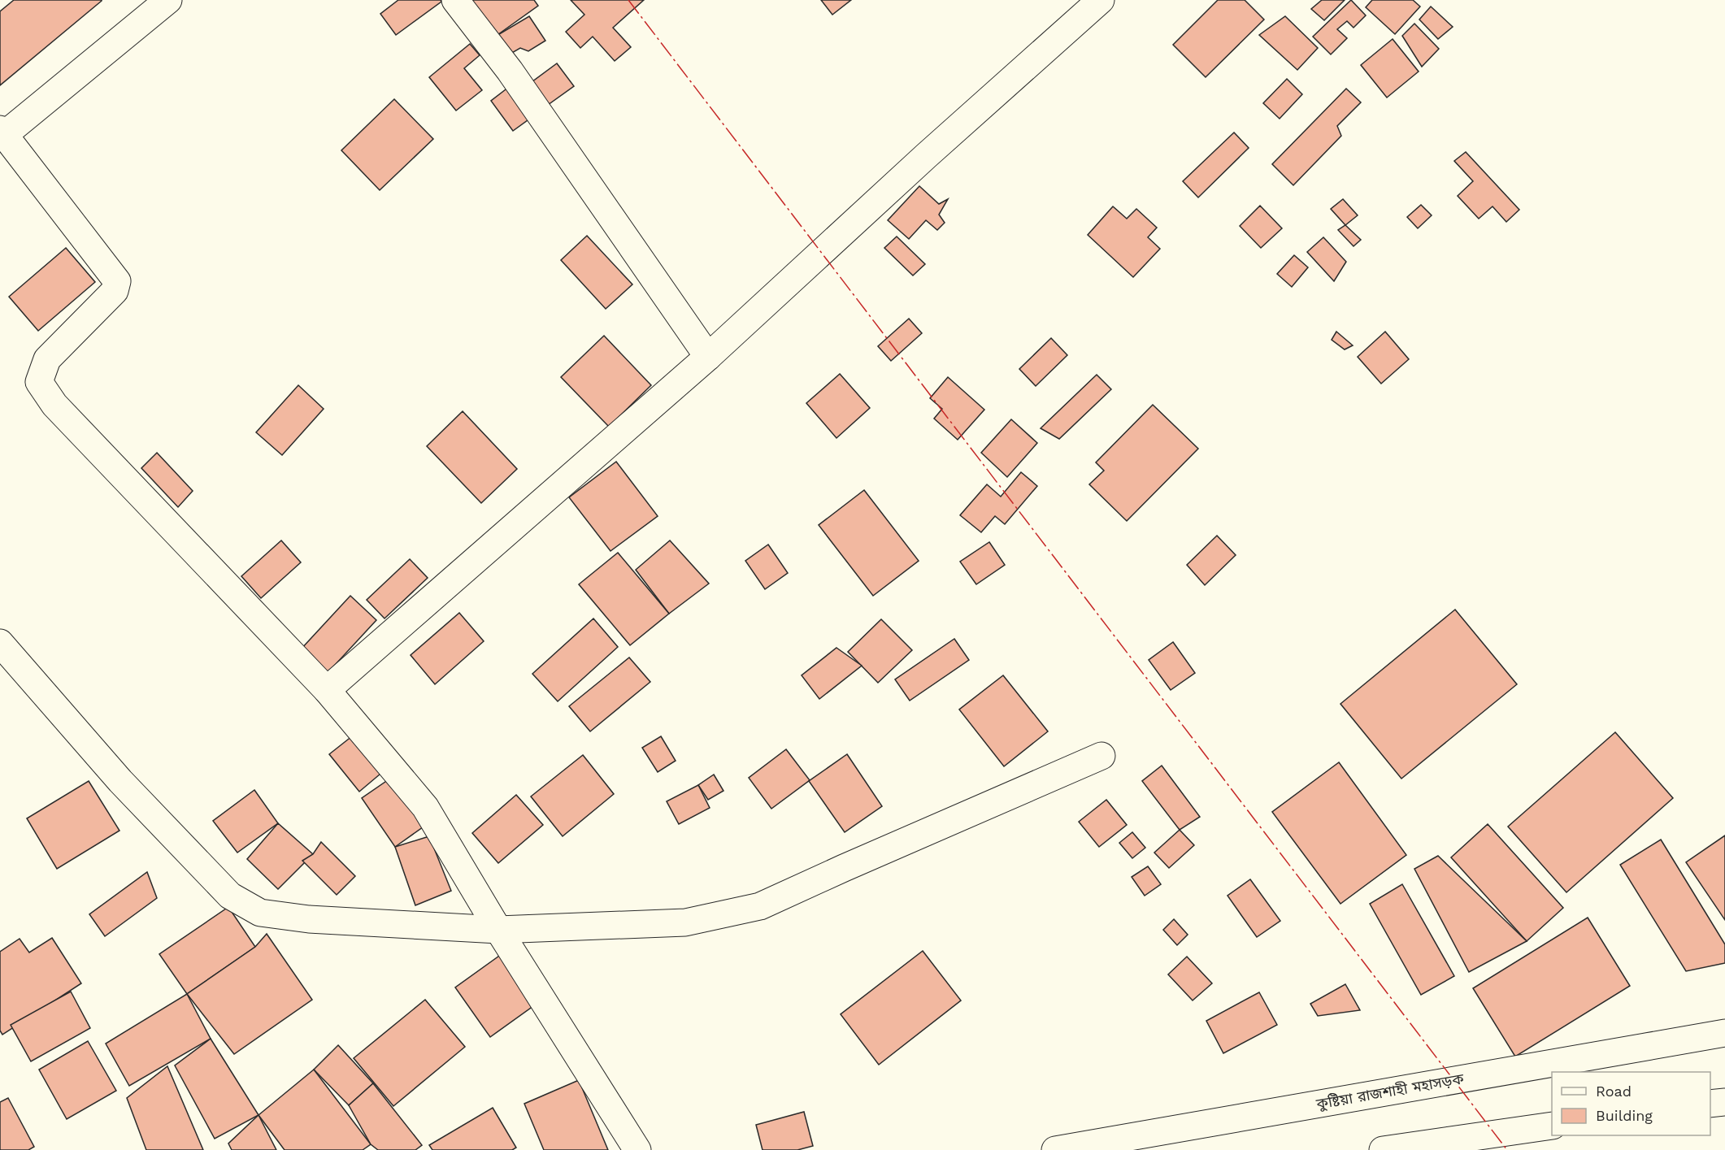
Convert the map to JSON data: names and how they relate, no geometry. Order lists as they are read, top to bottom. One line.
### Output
{"streets":{"main road":["কুষ্টিয়া রাজশাহী মহাসড়ক"]},"legend":["Road","Building"]}
